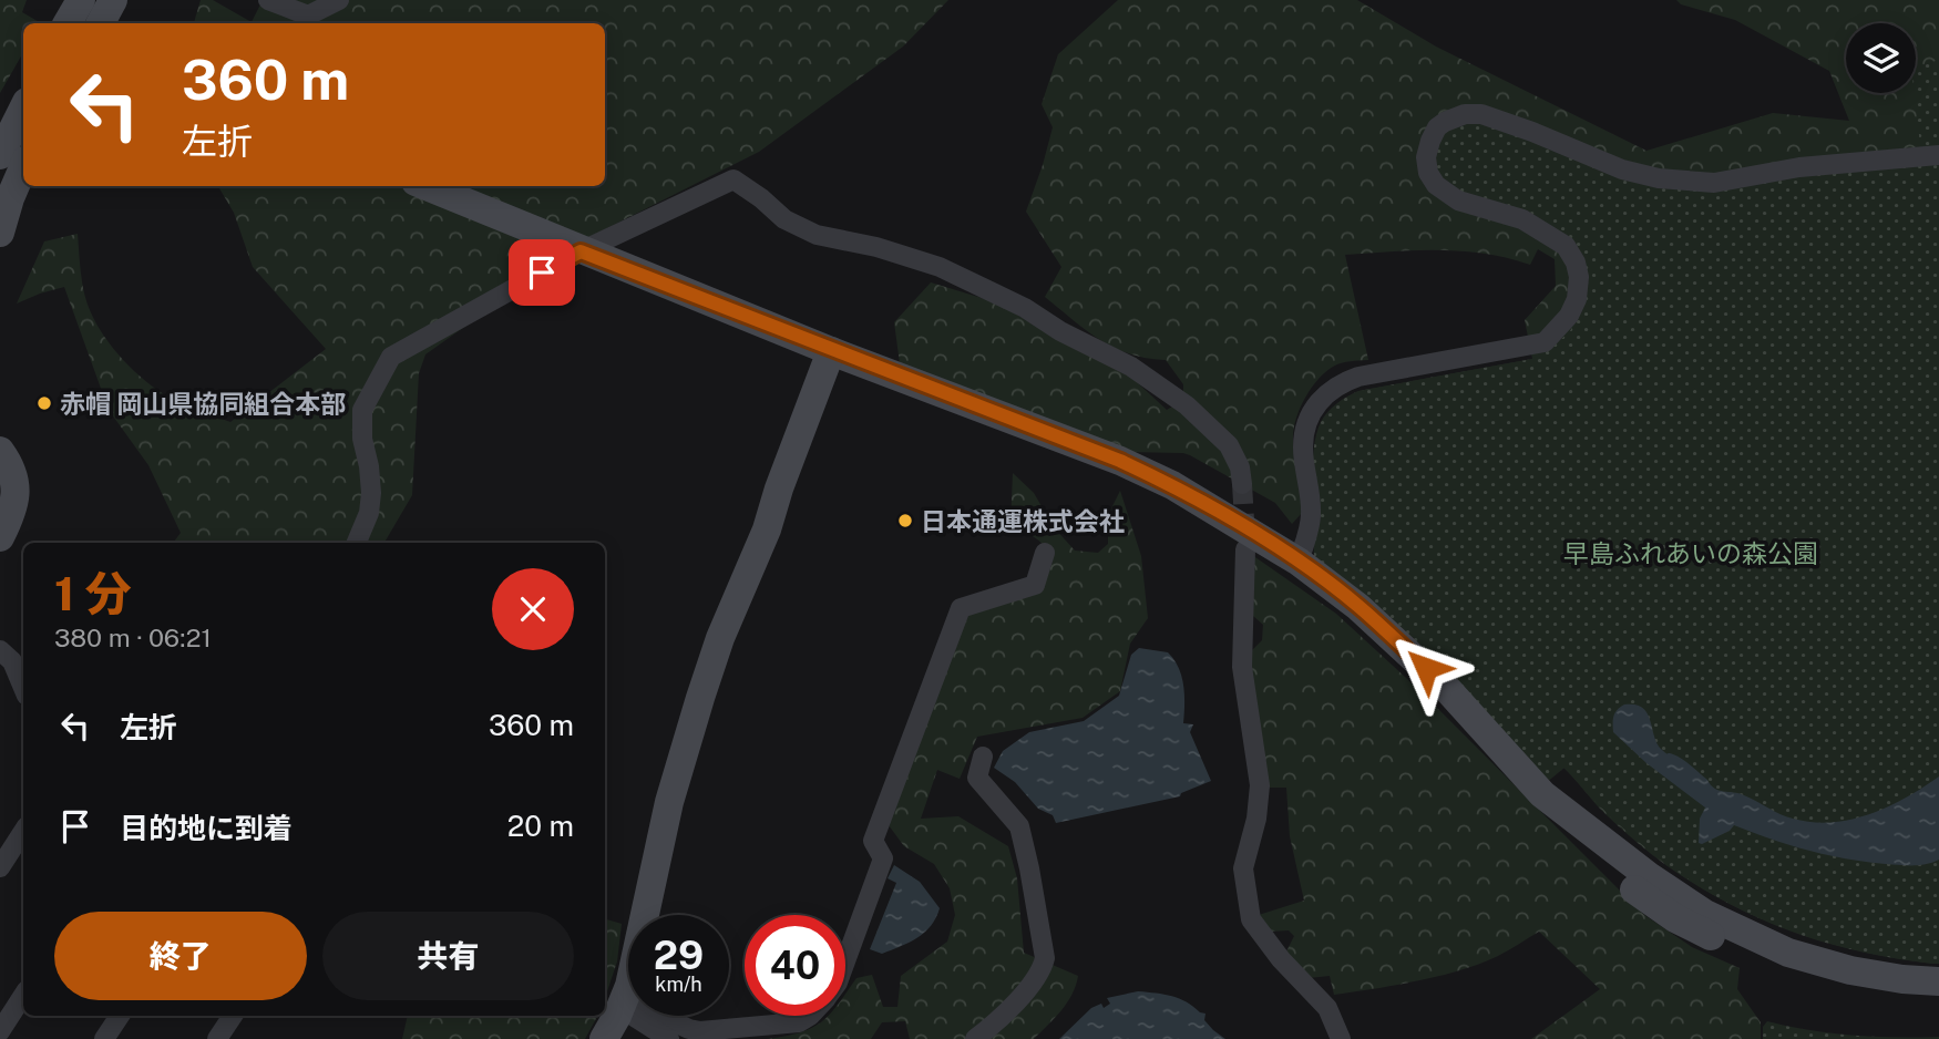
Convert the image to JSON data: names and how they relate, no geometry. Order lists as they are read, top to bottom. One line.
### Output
{"parks":["早島ふれあいの森公園"],"places":["赤帽 岡山県協同組合本部","日本通運株式会社"],"page":{"turn":["360 m","左折"],"heading":["1 分","380 m · 06:21"],"list":[{"name":"左折","value":"360 m"},{"name":"目的地に到着","value":"20 m"}],"buttons":["終了","共有"],"speed":"29 km/h","limit":"40"}}
